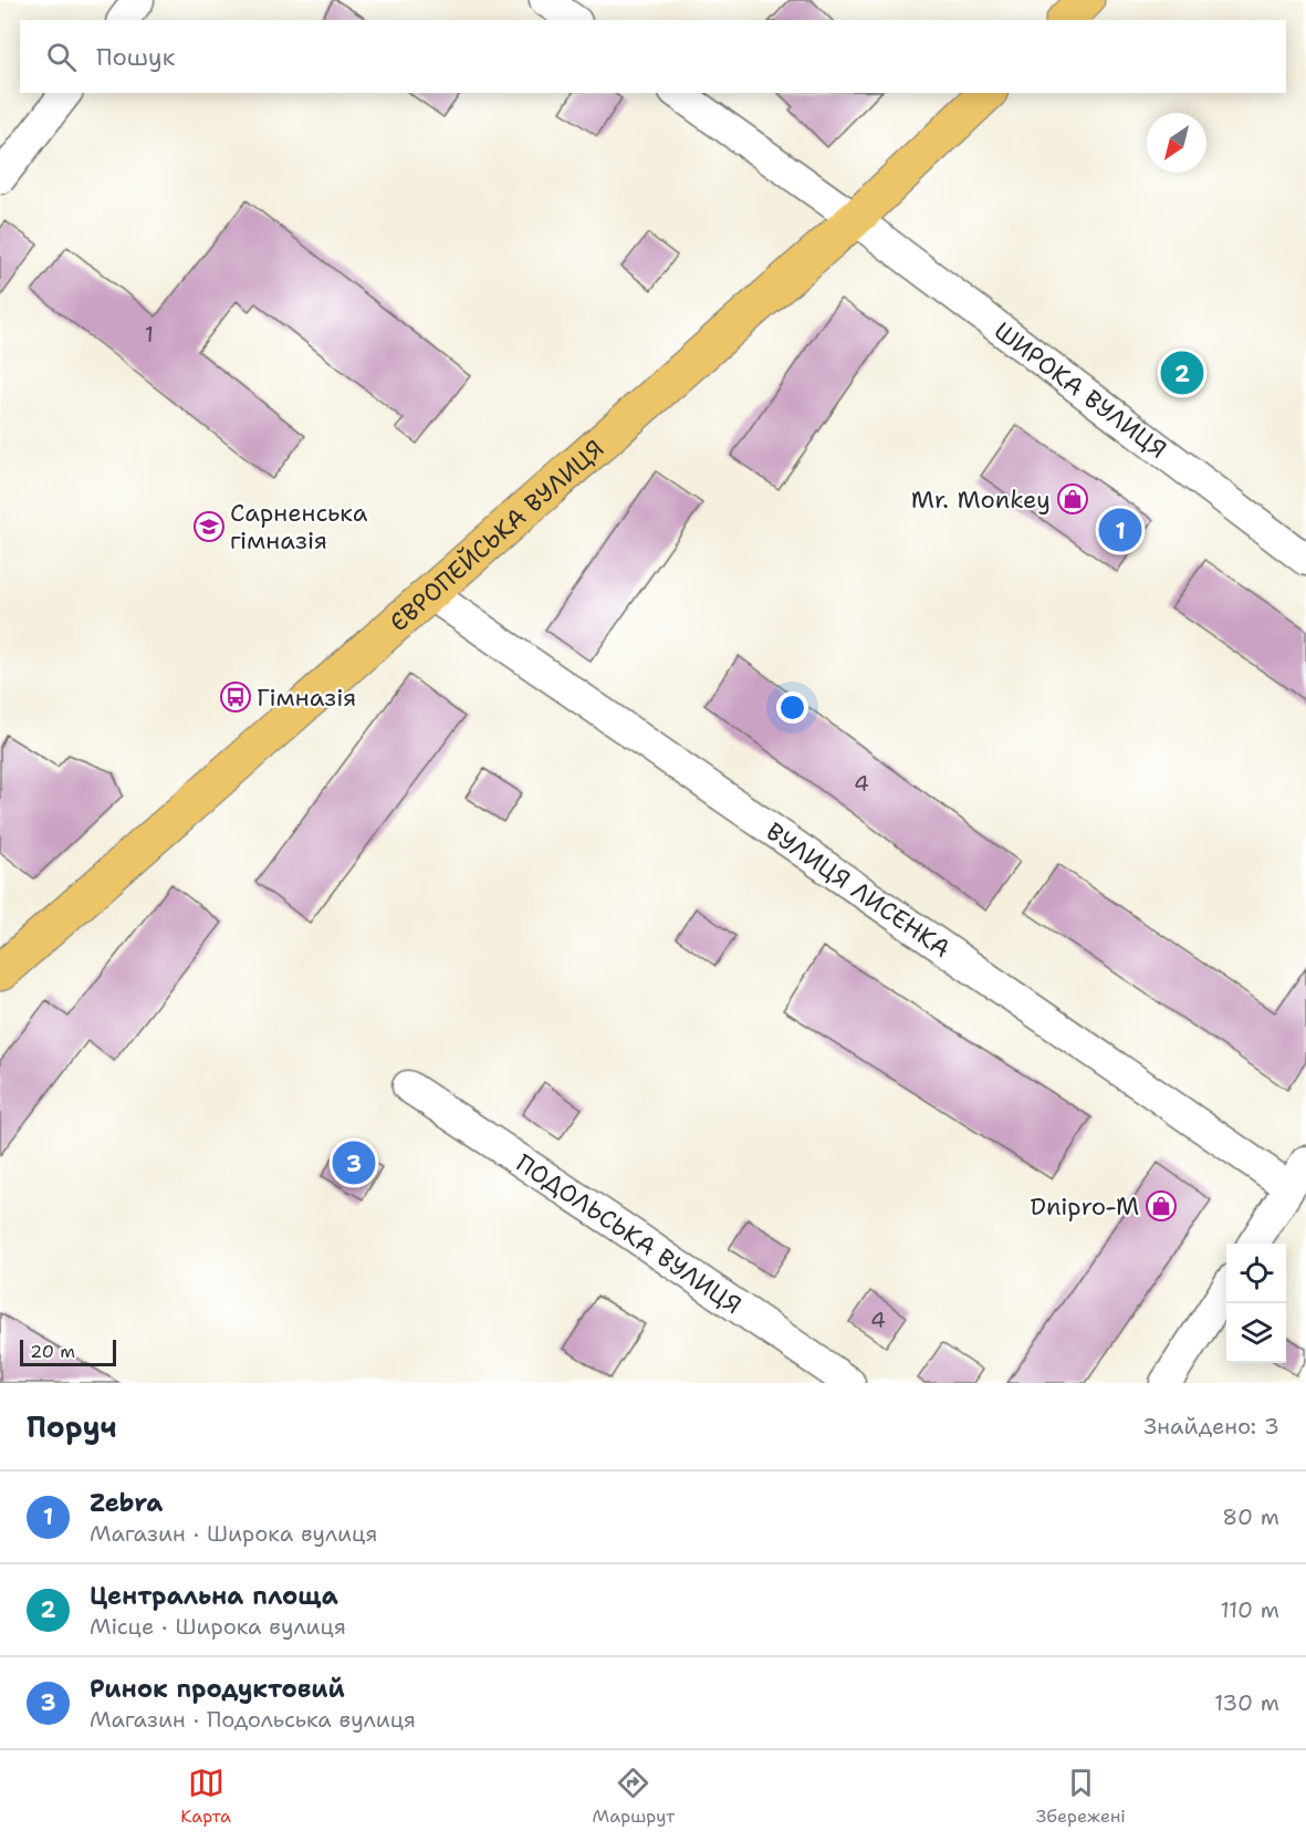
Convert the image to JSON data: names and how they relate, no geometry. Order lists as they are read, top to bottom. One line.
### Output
{"streets":{"main road":["ЄВРОПЕЙСЬКА ВУЛИЦЯ"],"street":["ШИРОКА ВУЛИЦЯ","ВУЛИЦЯ ЛИСЕНКА","ПОДОЛЬСЬКА ВУЛИЦЯ"]},"crossings":[["ШИРОКА ВУЛИЦЯ","ЄВРОПЕЙСЬКА ВУЛИЦЯ"],["ЄВРОПЕЙСЬКА ВУЛИЦЯ","ВУЛИЦЯ ЛИСЕНКА"]],"places":{"shop":["Mr. Monkey","Dnipro-M"],"school or university":["Сарненська гімназія"],"bus stop":["Гімназія"]},"house_numbers":["1","4","4"],"scale_bar":"20 m","north":"bottom left","page":{"search":"Пошук","pins":["2","1","3"],"scale":"20 m","heading":["Поруч","Знайдено: 3"],"list":[{"mark":"1","name":"Zebra","note":"Магазин · Широка вулиця","value":"80 m"},{"mark":"2","name":"Центральна площа","note":"Місце · Широка вулиця","value":"110 m"},{"mark":"3","name":"Ринок продуктовий","note":"Магазин · Подольська вулиця","value":"130 m"}],"nav":["Карта","Маршрут","Збережені"]}}
